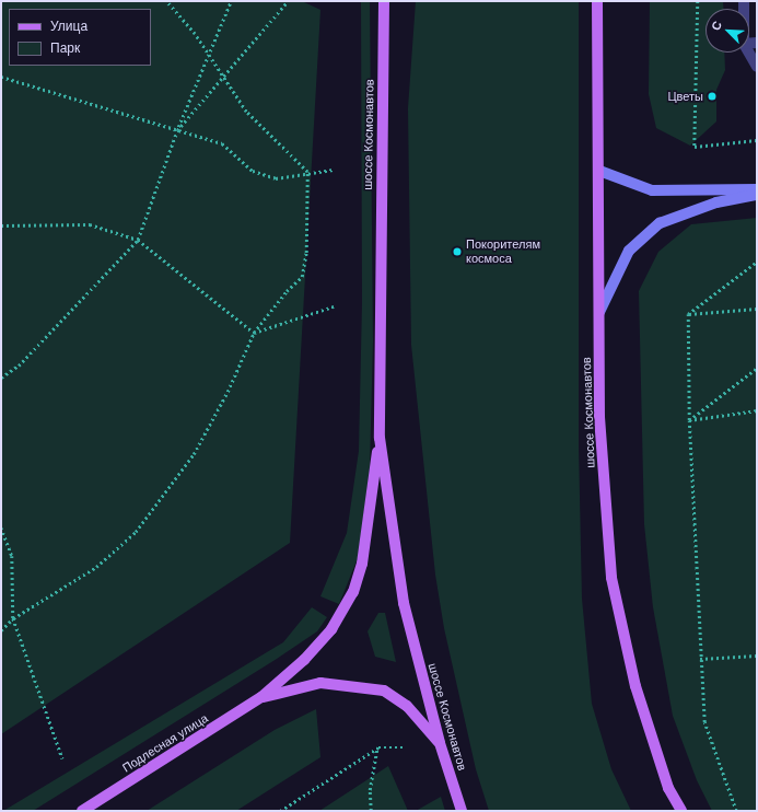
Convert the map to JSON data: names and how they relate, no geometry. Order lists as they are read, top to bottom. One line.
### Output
{"streets":{"main road":["шоссе Космонавтов","Подлесная улица"]},"places":["Цветы","Покорителям космоса"],"legend":["Улица","Парк"],"north":"top left"}
